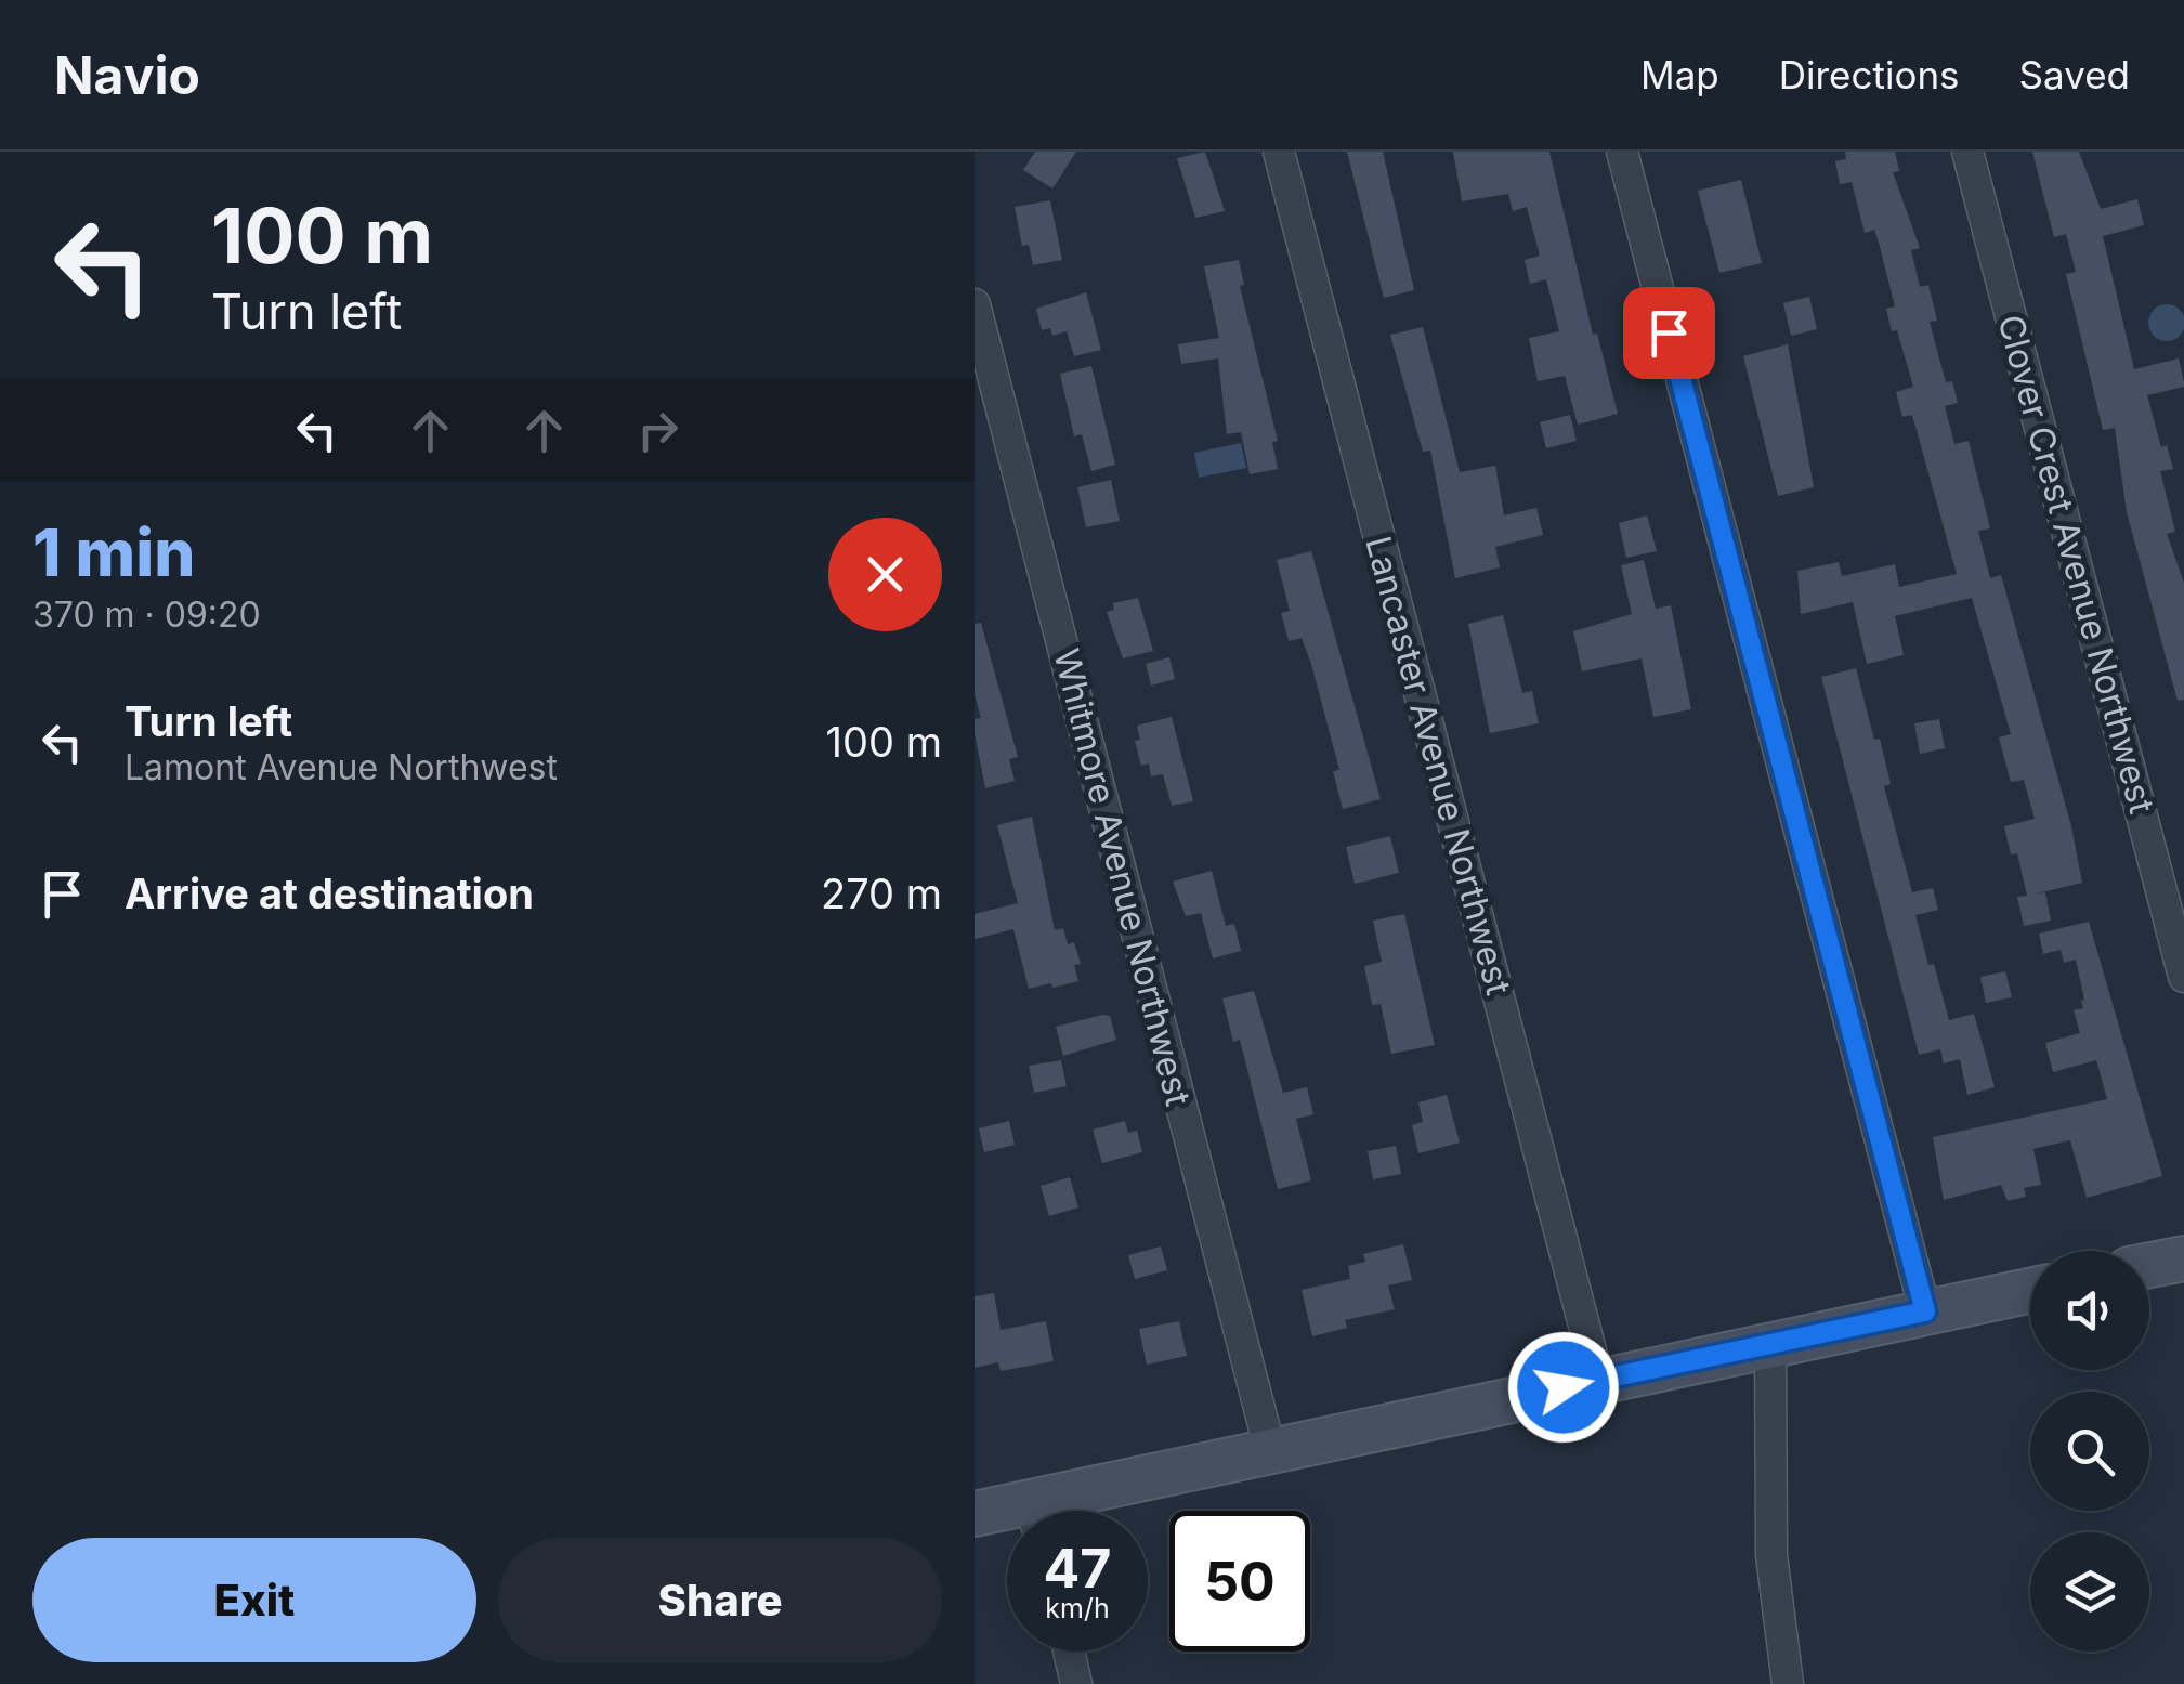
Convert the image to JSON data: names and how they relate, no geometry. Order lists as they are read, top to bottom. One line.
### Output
{"streets":{"street":["Clover Crest Avenue Northwest","Lancaster Avenue Northwest","Whitmore Avenue Northwest"]},"page":{"header":"Navio","nav":["Map","Directions","Saved"],"turn":["100 m","Turn left"],"heading":["1 min","370 m · 09:20"],"list":[{"name":"Turn left","note":"Lamont Avenue Northwest","value":"100 m"},{"name":"Arrive at destination","value":"270 m"}],"speed":"47 km/h","limit":"50","buttons":["Exit","Share"]}}
